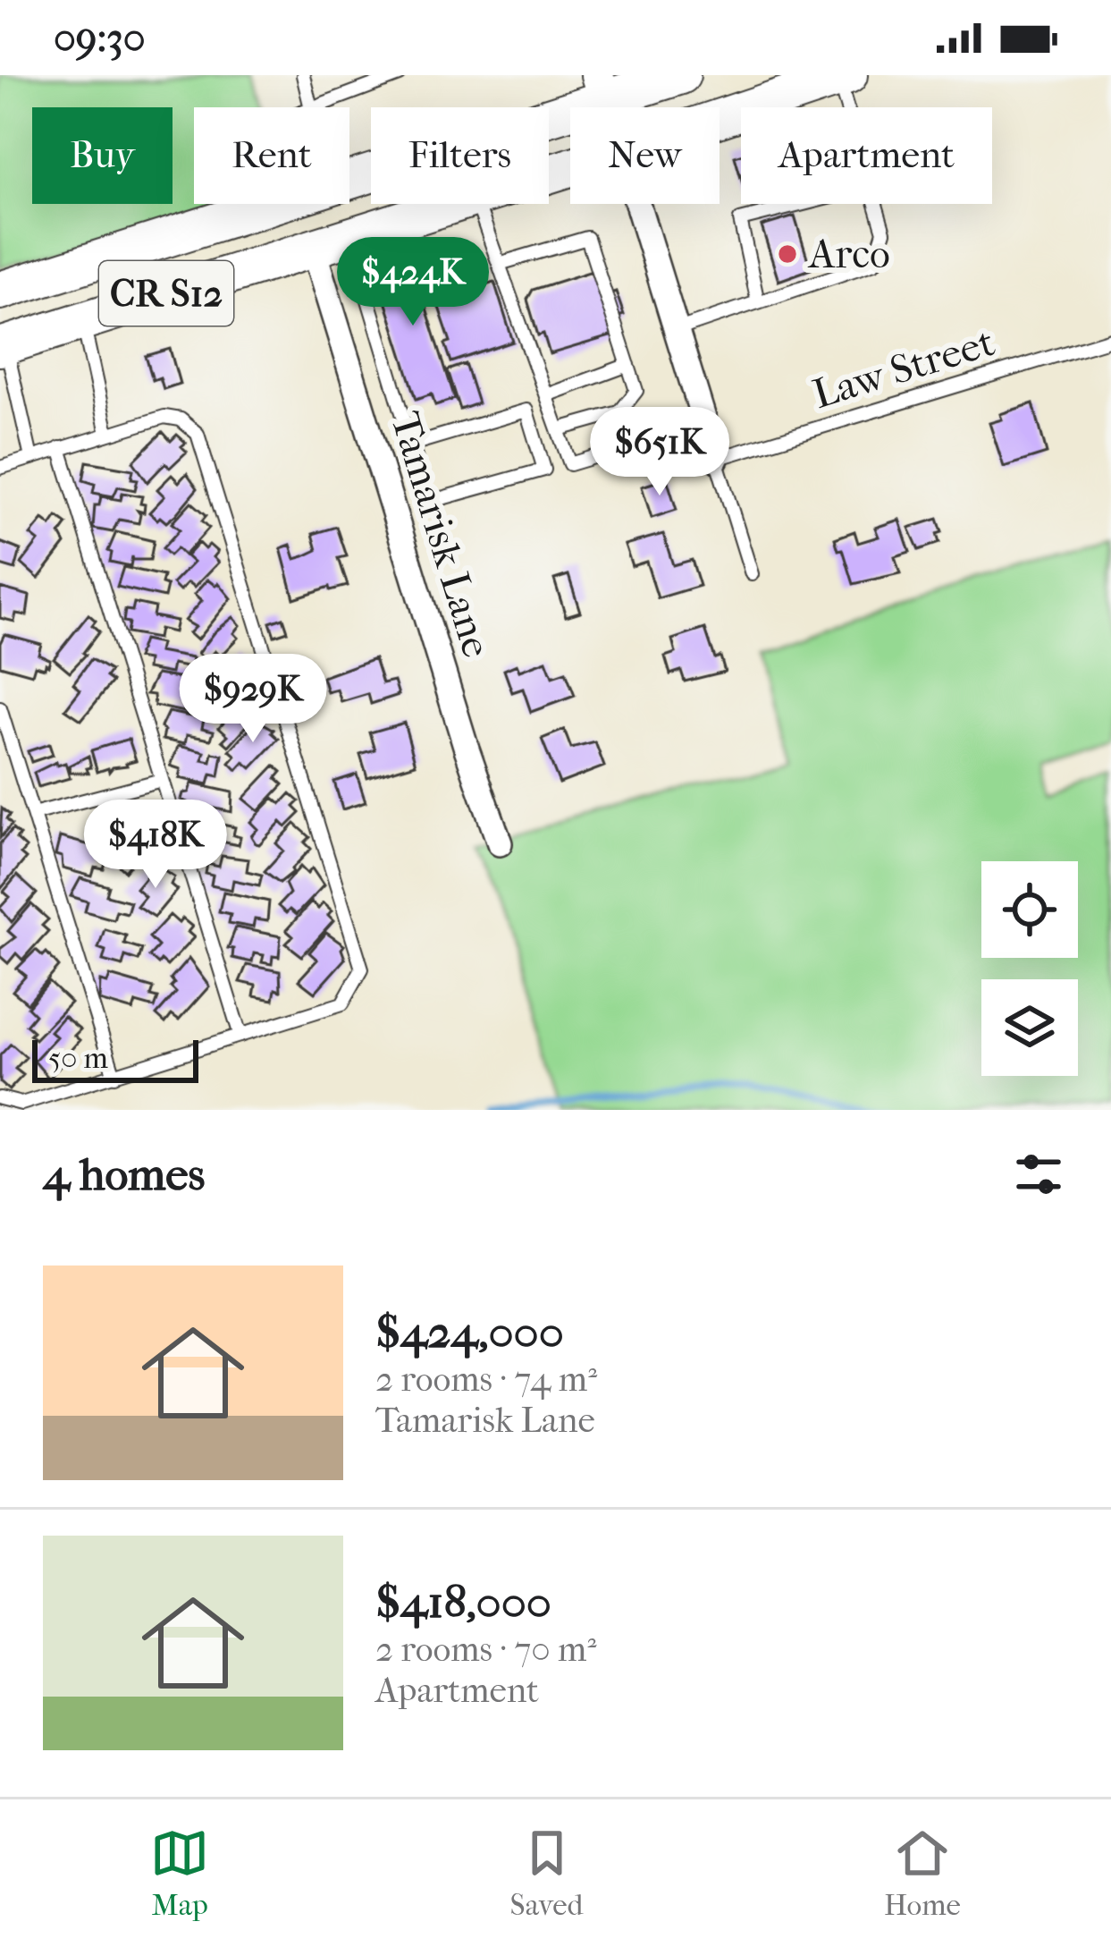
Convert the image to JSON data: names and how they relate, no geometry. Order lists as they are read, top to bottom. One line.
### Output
{"streets":{"main road":["CR S12"],"street":["Tamarisk Lane"],"lane":["Law Street"]},"crossings":[["CR S12","Tamarisk Lane"]],"places":["Arco"],"scale_bar":"50 m","page":{"status":"09:30","chip":["Buy","Rent","Filters","New","Apartment"],"price":["$424K","$651K","$929K","$418K"],"scale":"50 m","heading":"4 homes","list":[{"name":"$424,000","note":"2 rooms · 74 m² · Tamarisk Lane"},{"name":"$418,000","note":"2 rooms · 70 m² · Apartment"}],"tabs":["Map","Saved","Home"]}}
